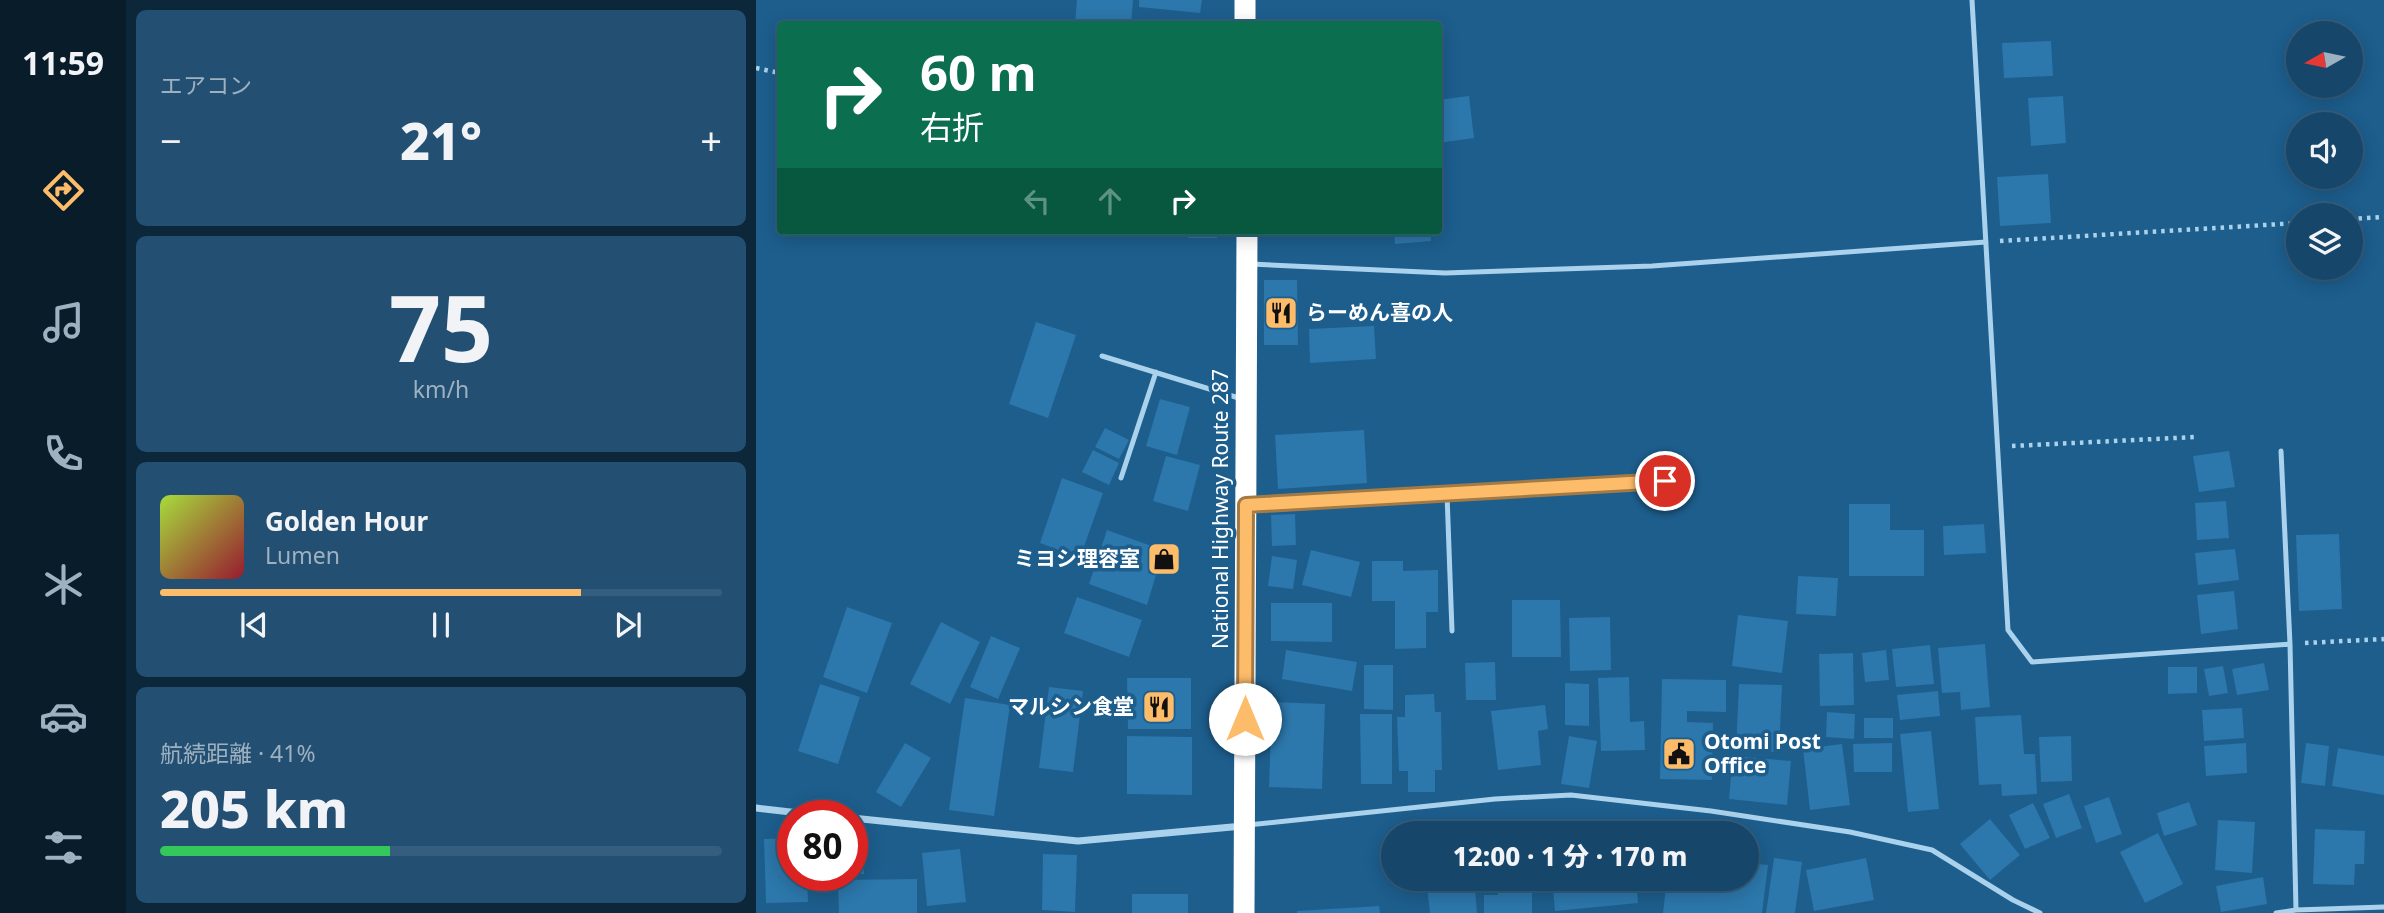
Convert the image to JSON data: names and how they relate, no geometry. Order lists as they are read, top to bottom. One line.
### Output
{"streets":{"highway":["National Highway Route 287"]},"places":{"restaurant":["らーめん喜の人","マルシン食堂"],"shop":["ミヨシ理容室"],"public building":["Otomi Post Office"]},"north":"left","page":{"tabs":"11:59","tile":["エアコン",["75","km/h"],["航続距離 · 41%","205 km"]],"turn":["60 m","右折"],"heat":["−","21°","+"],"song":["Golden Hour","Lumen"],"limit":"80","trip":"12:00 · 1 分 · 170 m"}}
